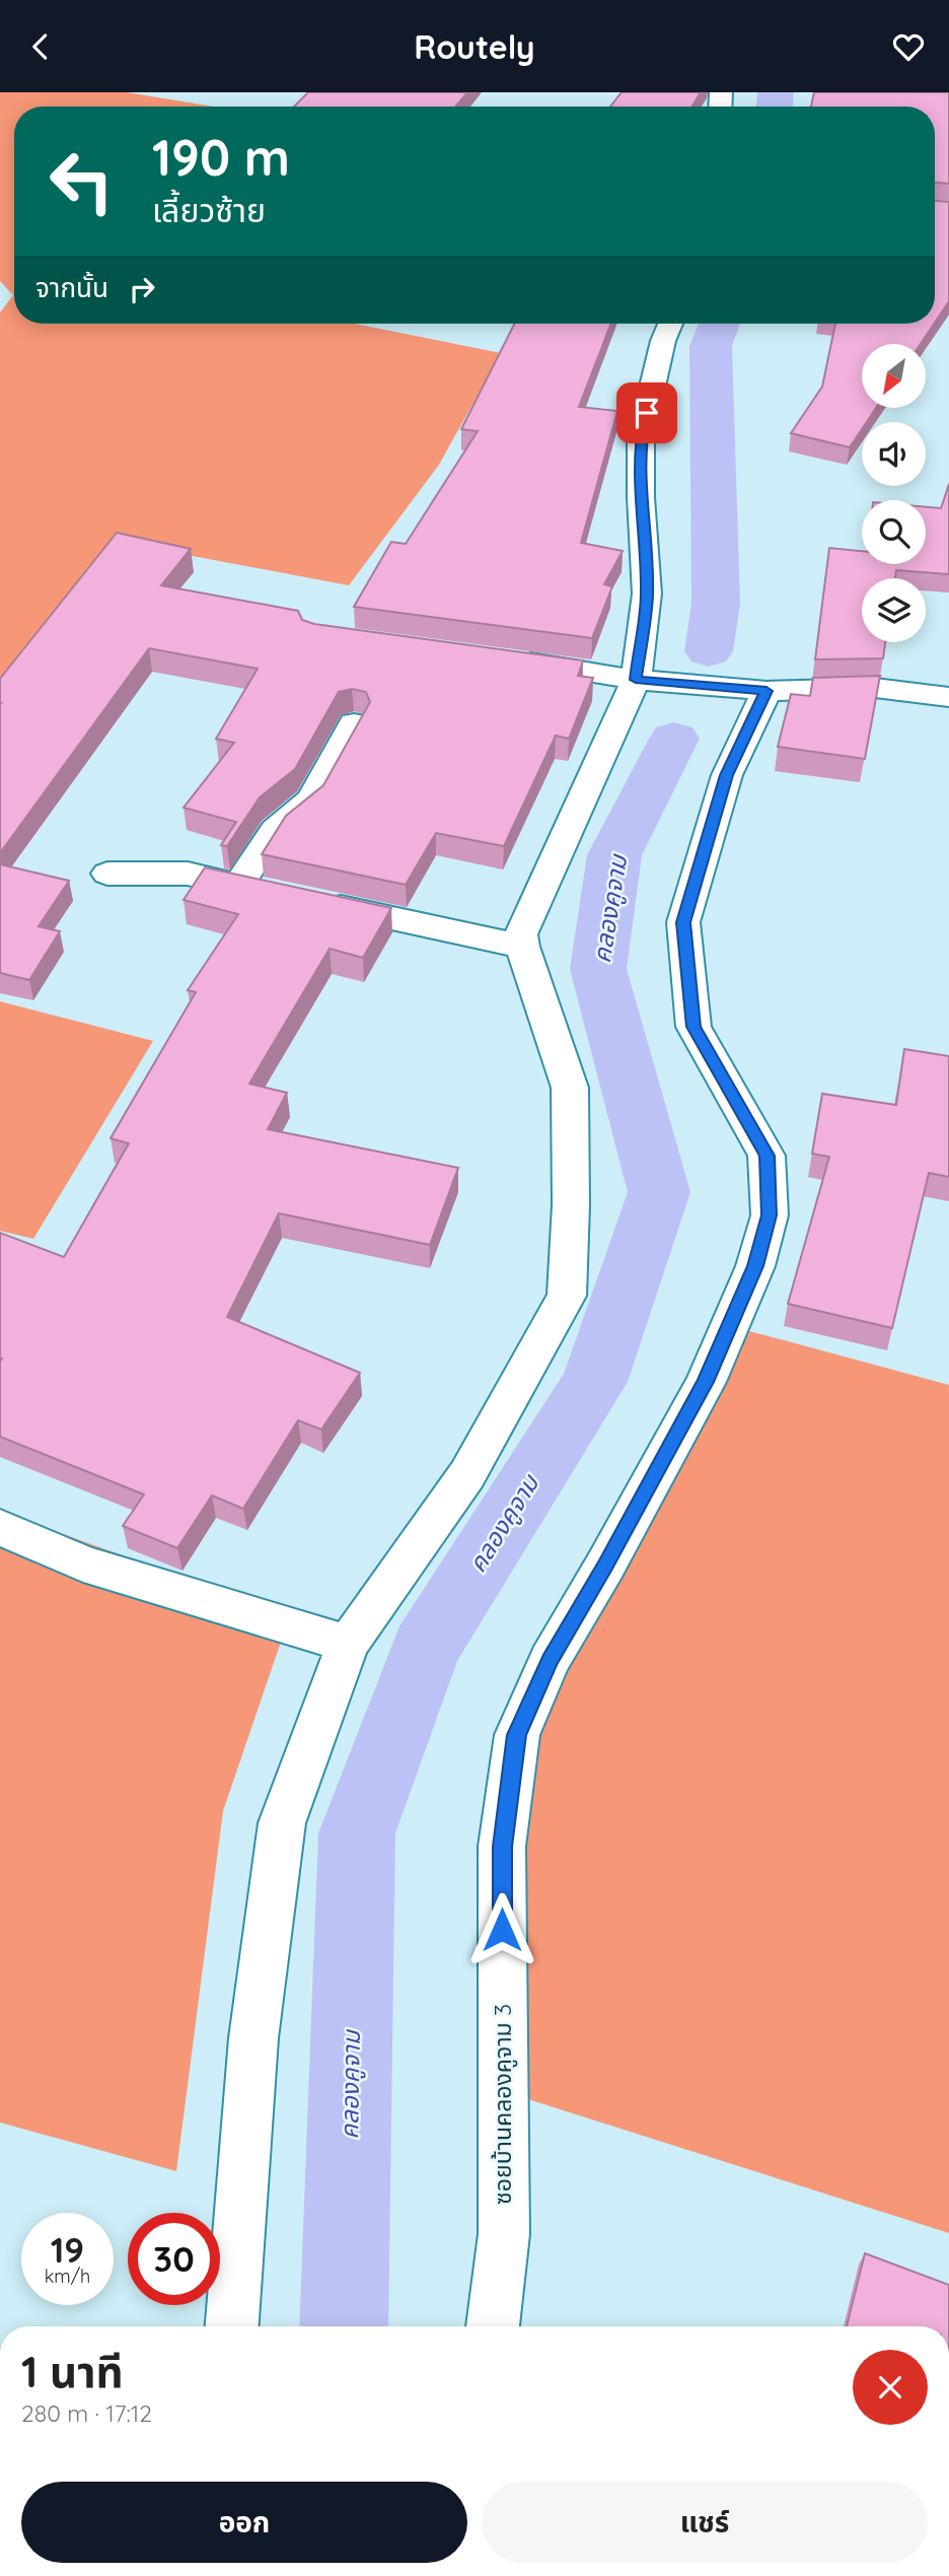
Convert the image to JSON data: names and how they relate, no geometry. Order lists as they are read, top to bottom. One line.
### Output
{"streets":{"street":["ซอยบ้านคลองคูจาม 3"]},"water":["คลองคูจาม"],"north":"bottom left","page":{"header":"Routely","turn":["190 m","เลี้ยวซ้าย"],"then":"จากนั้น","speed":"19 km/h","limit":"30","heading":["1 นาที","280 m · 17:12"],"buttons":["ออก","แชร์"]}}
